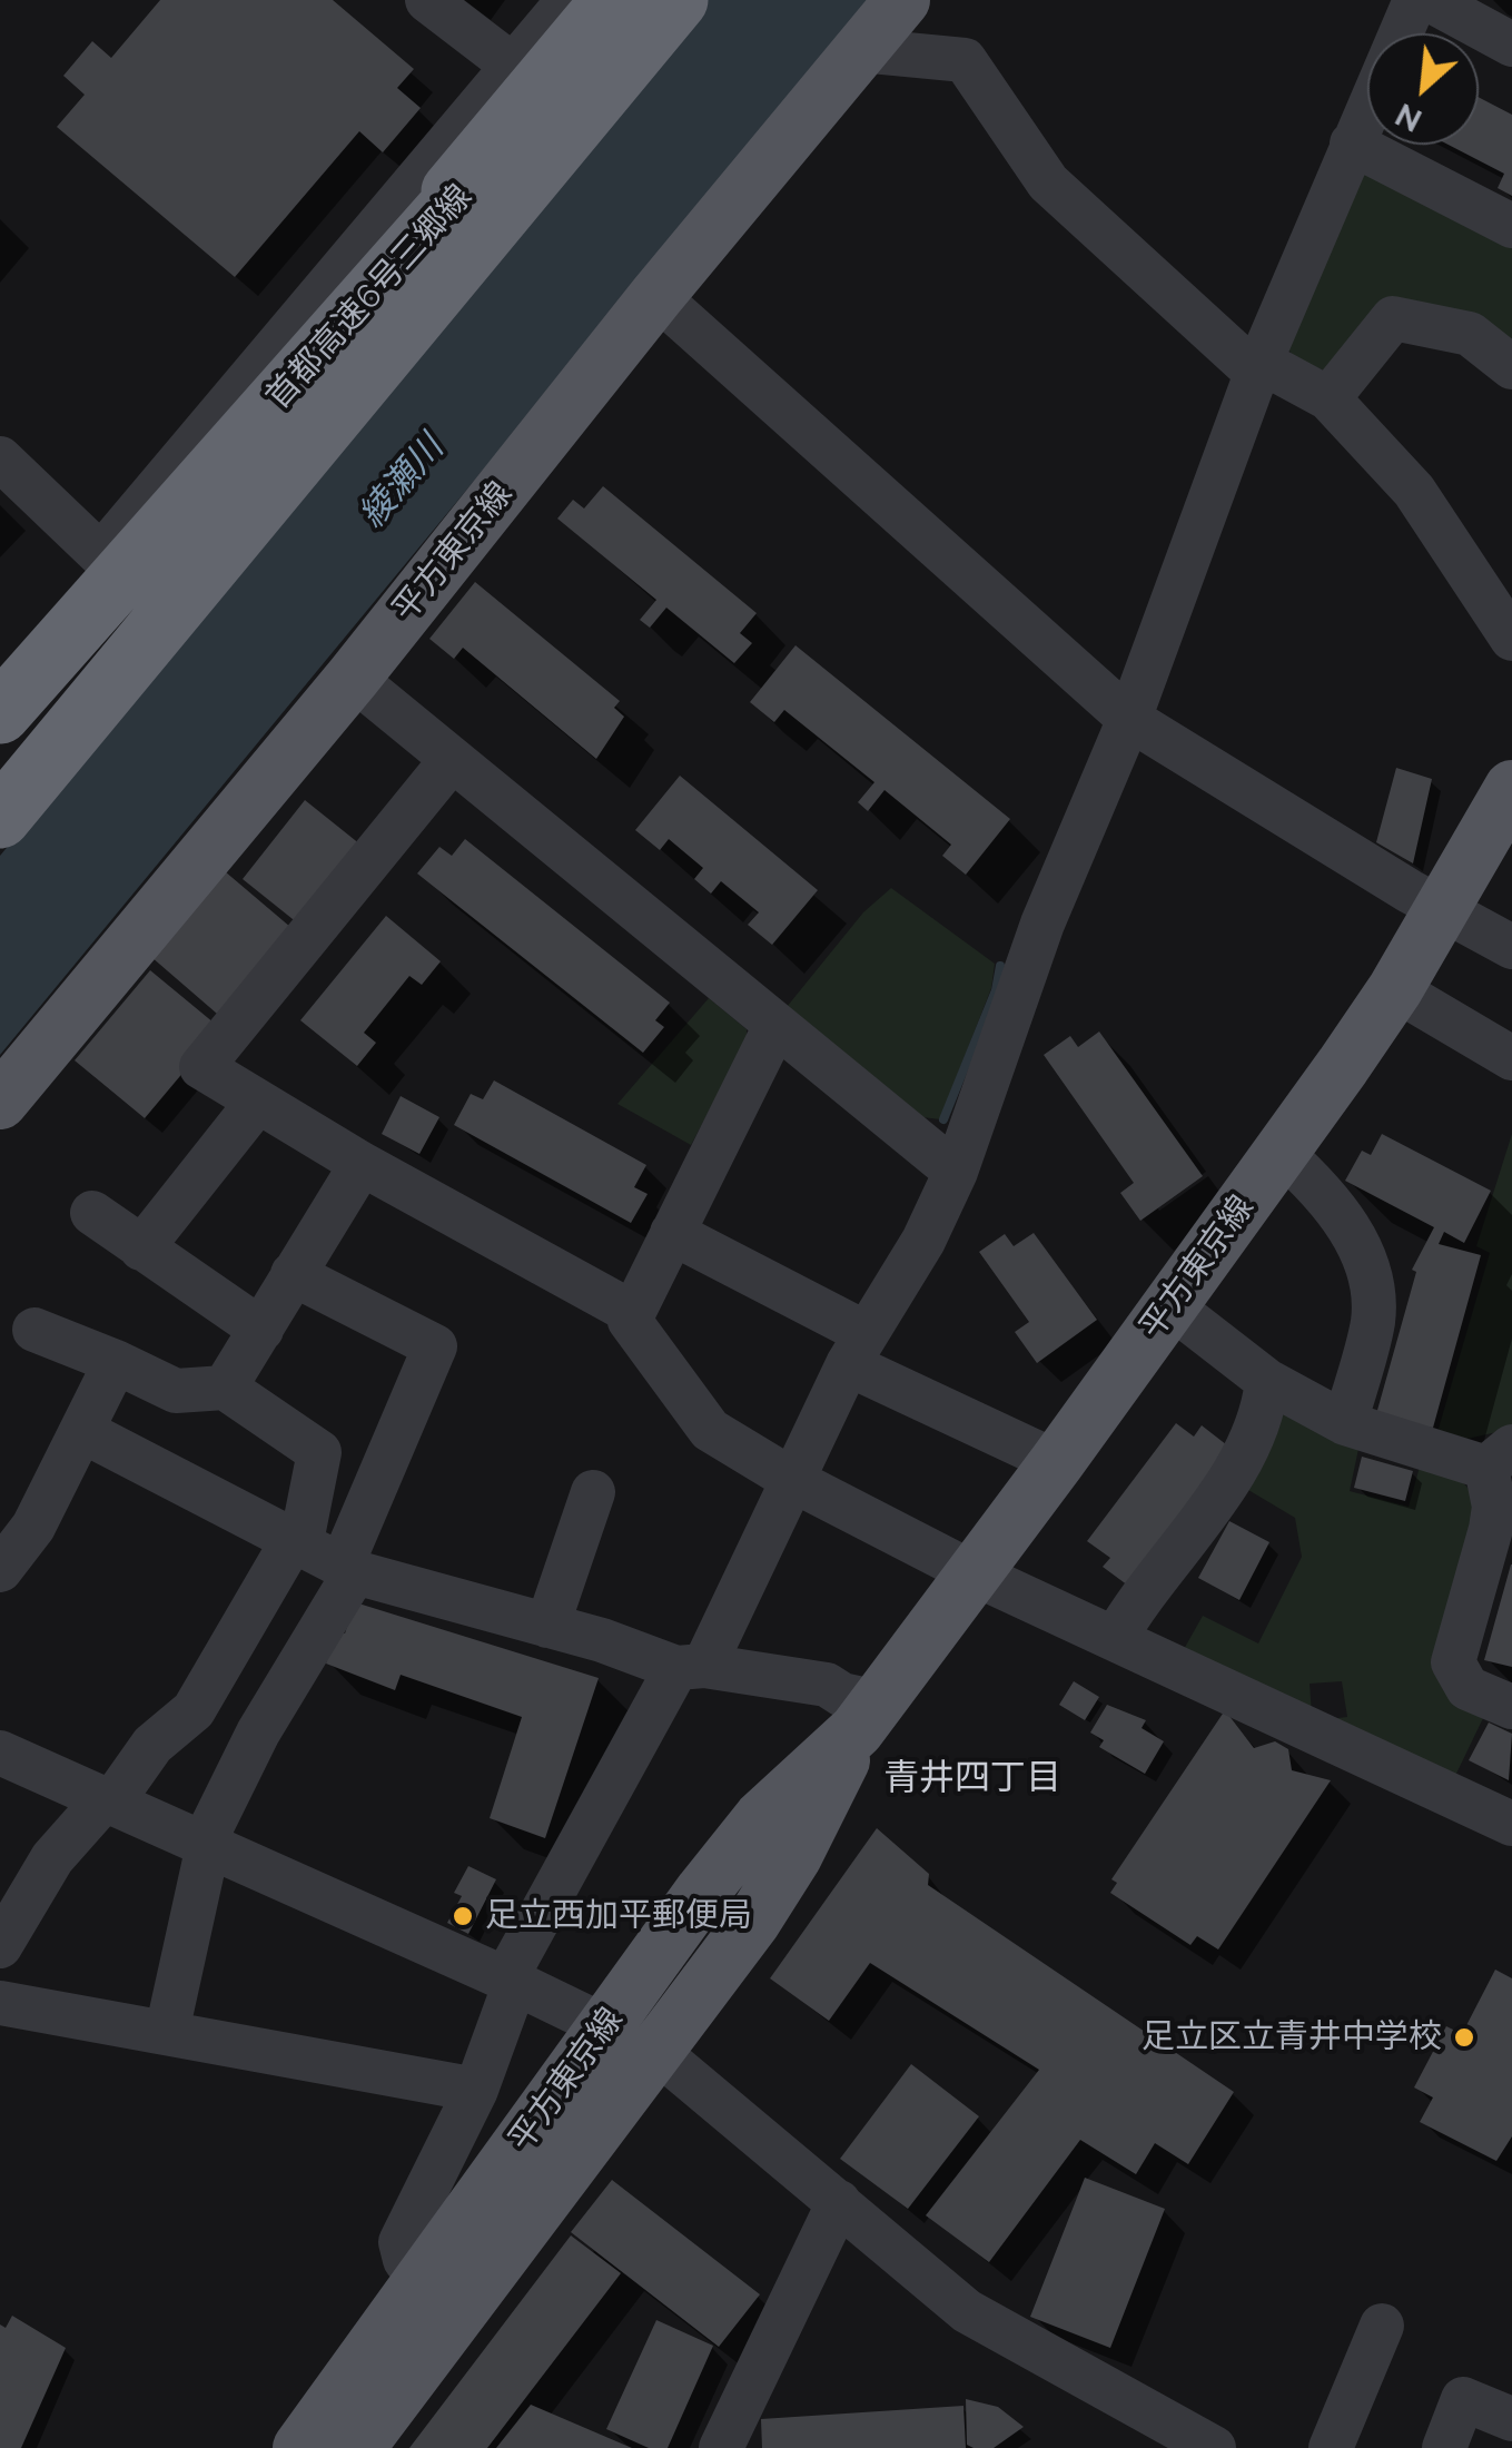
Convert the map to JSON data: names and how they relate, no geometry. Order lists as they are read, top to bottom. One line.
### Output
{"streets":{"highway":["首都高速6号三郷線"],"main road":["平方東京線"]},"districts":["青井四丁目"],"water":["綾瀬川"],"places":["足立西加平郵便局","足立区立青井中学校"],"north":"bottom left"}
